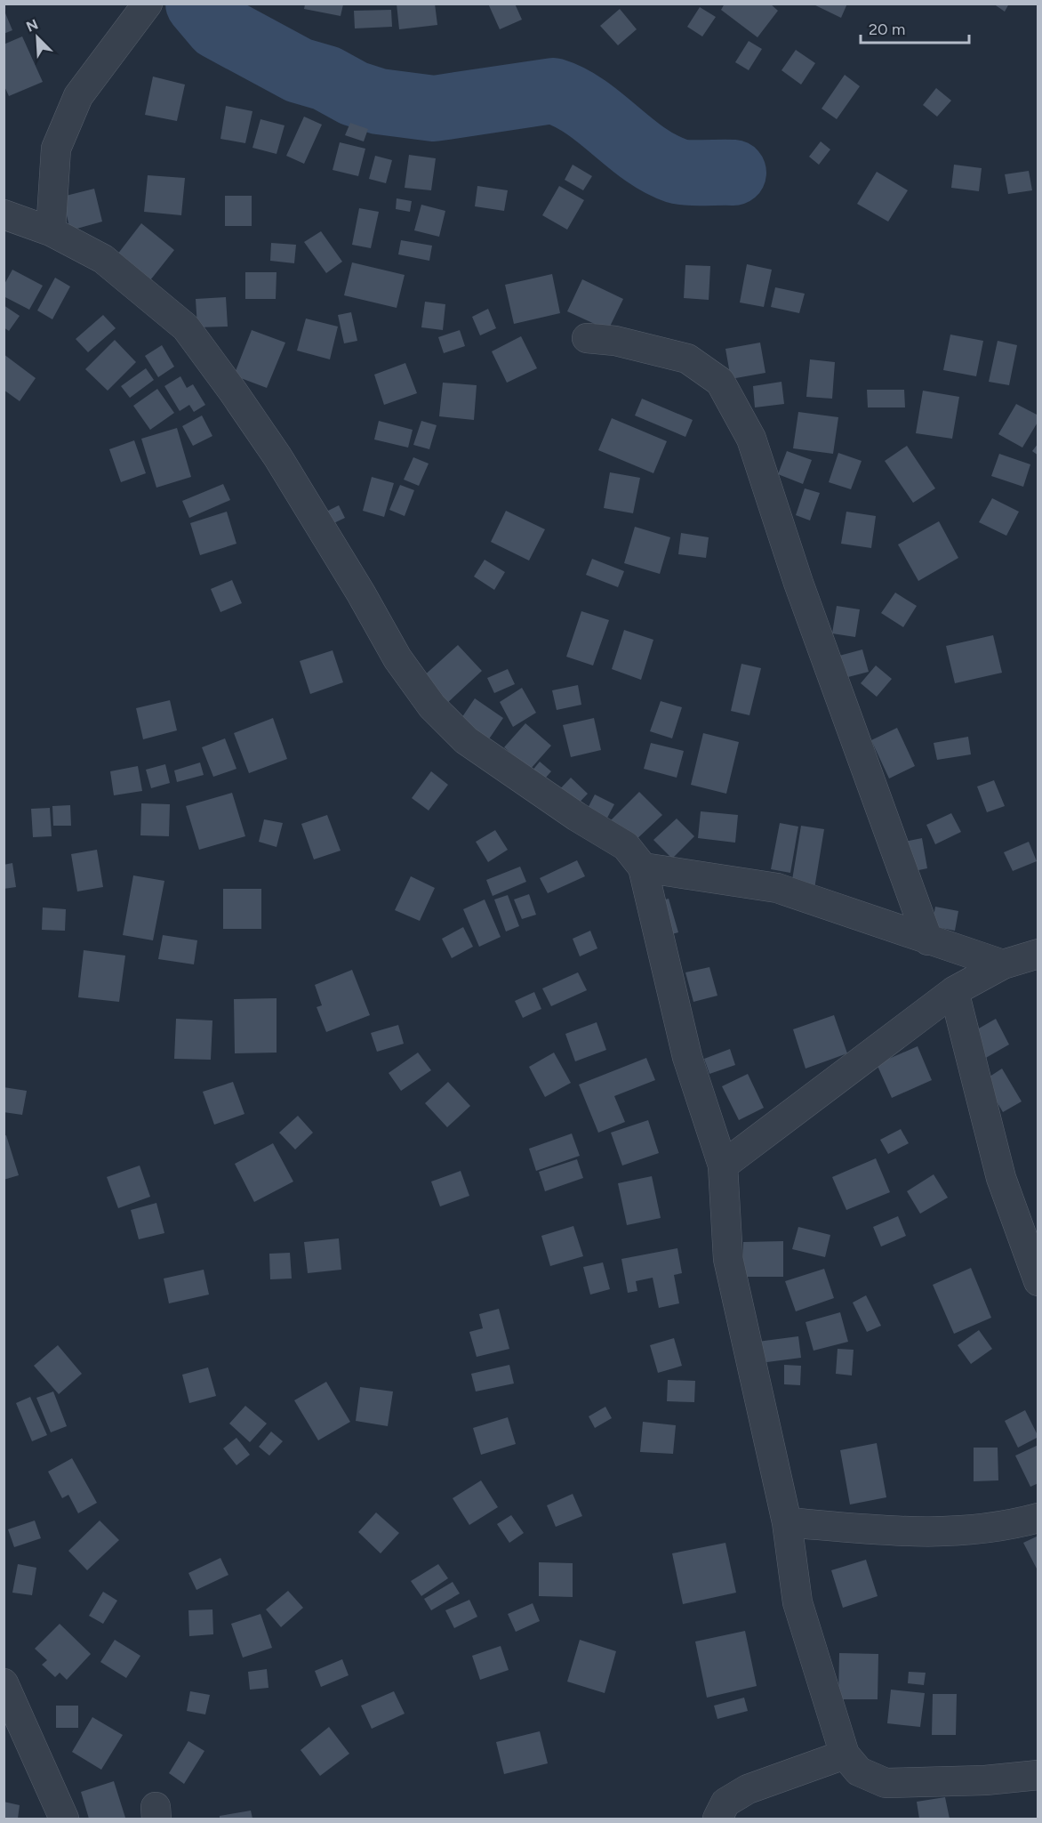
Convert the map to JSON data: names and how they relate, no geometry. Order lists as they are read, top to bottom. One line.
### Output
{"scale_bar":"20 m","north":"top left"}
